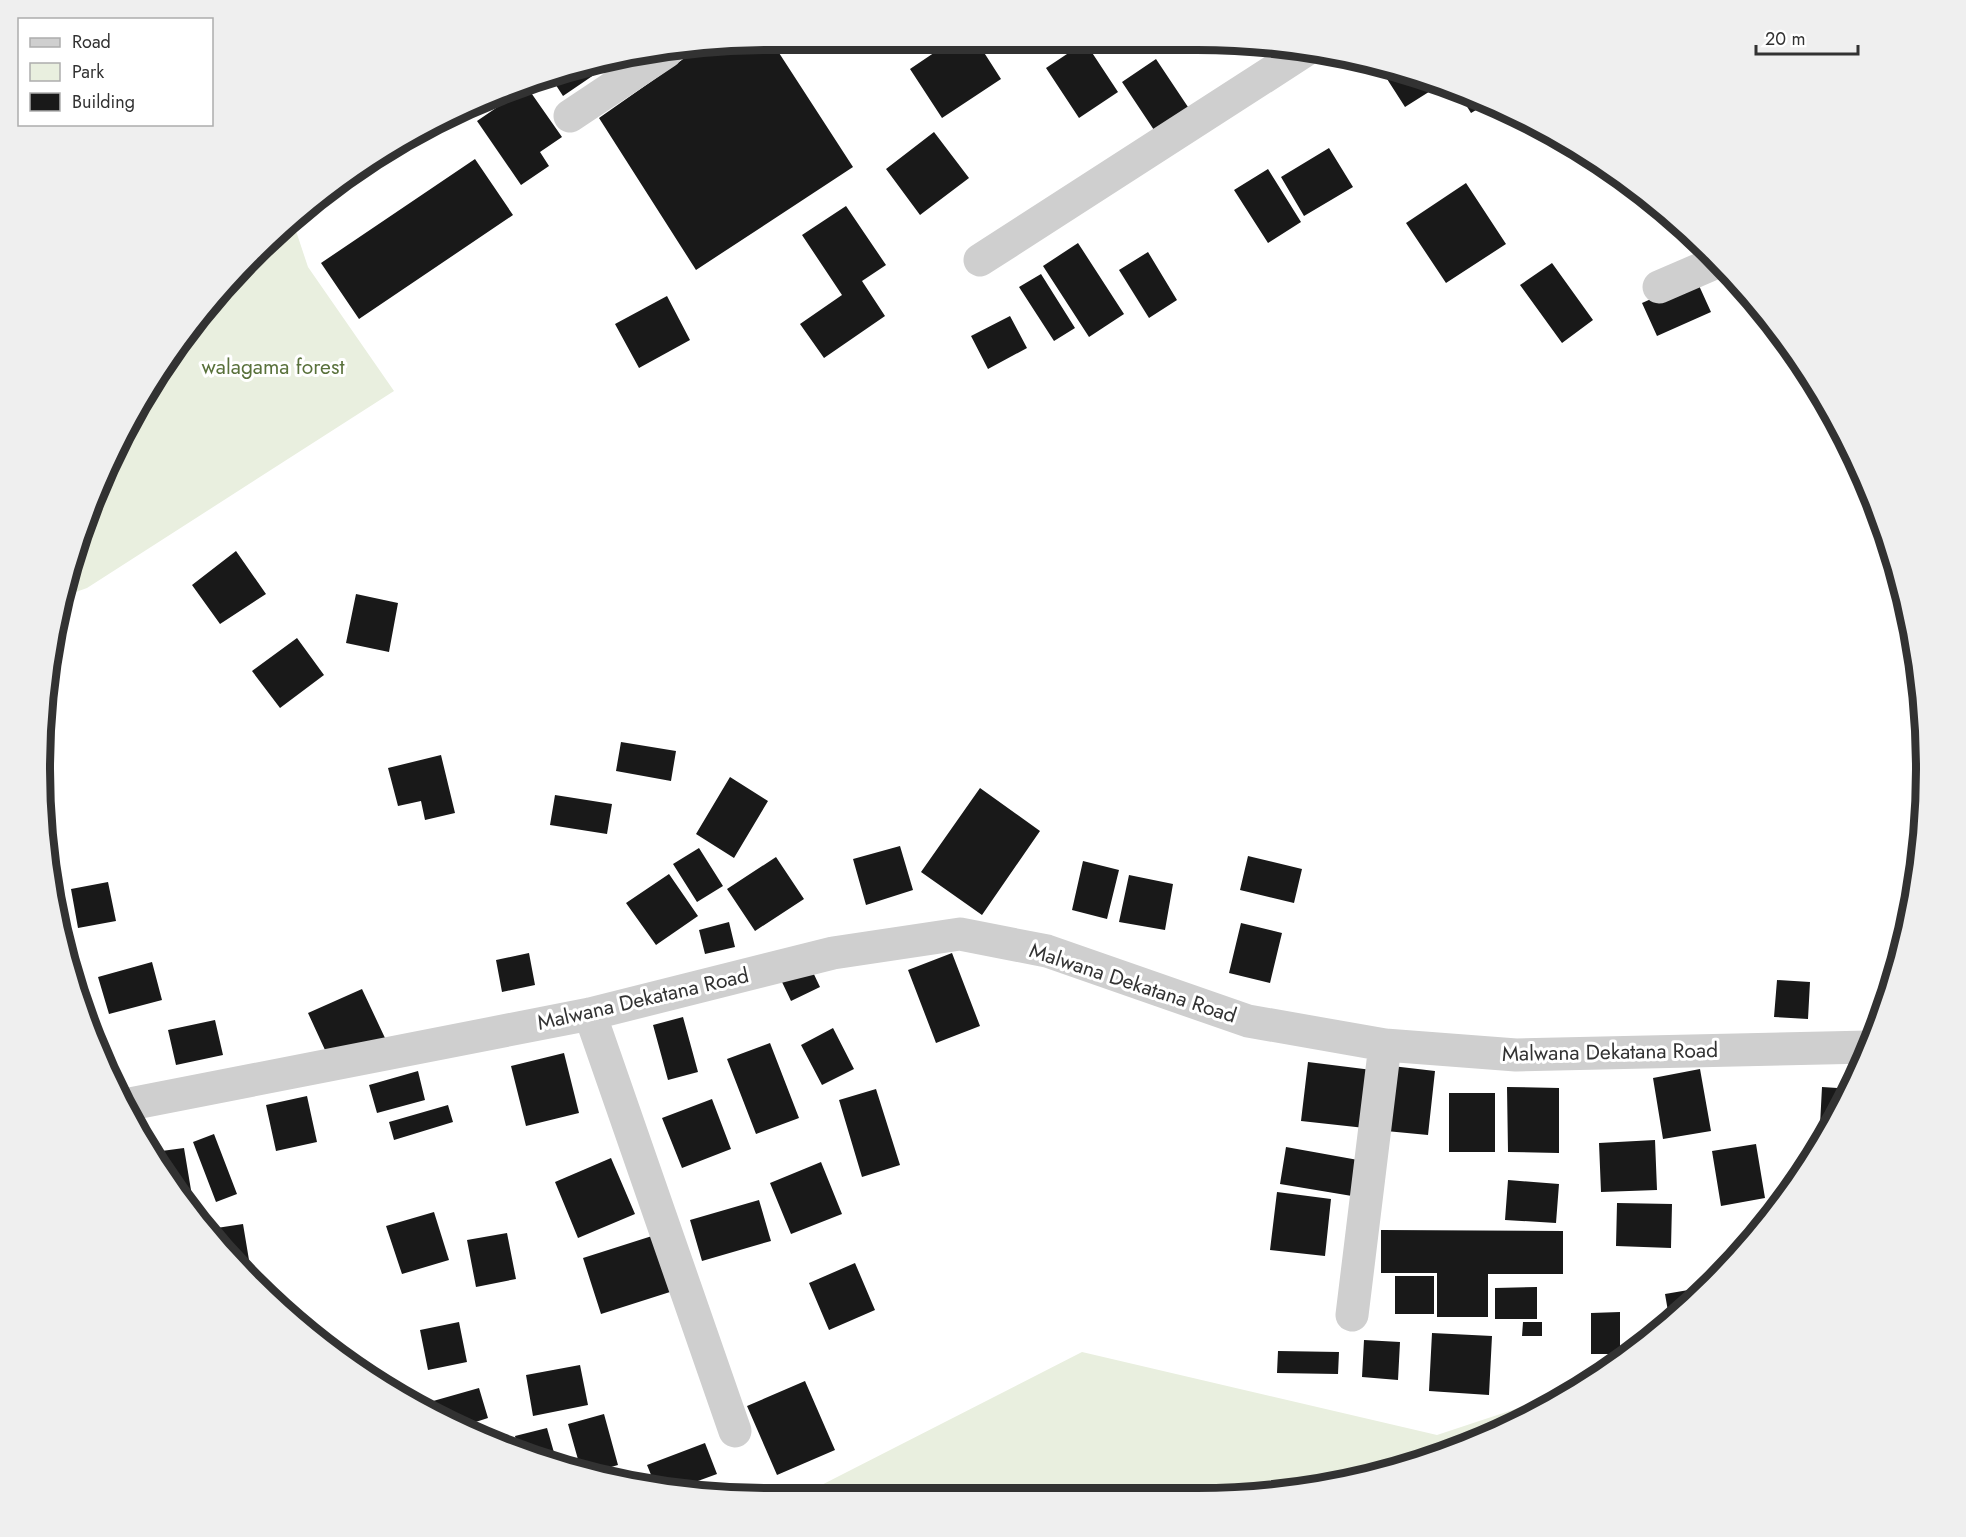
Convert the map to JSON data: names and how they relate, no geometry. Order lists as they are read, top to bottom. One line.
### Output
{"streets":{"street":["Malwana Dekatana Road"]},"parks":["walagama forest"],"legend":["Road","Park","Building"],"scale_bar":"20 m"}
